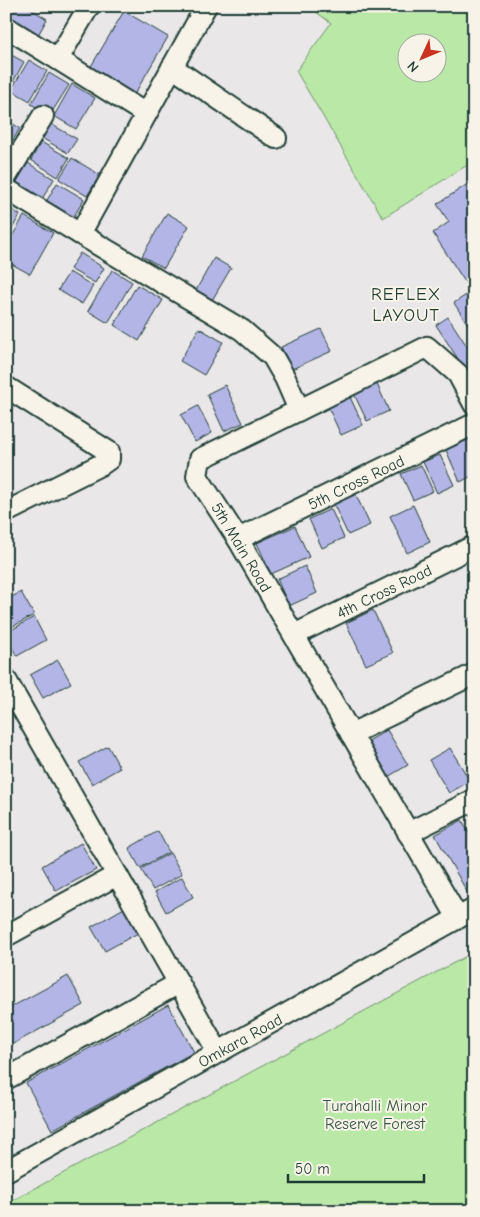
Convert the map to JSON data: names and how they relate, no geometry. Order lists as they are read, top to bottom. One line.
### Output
{"streets":{"street":["5th Cross Road","5th Main Road","4th Cross Road","Omkara Road"]},"crossings":[["5th Cross Road","5th Main Road"],["5th Main Road","4th Cross Road"],["5th Main Road","Omkara Road"]],"districts":["REFLEX LAYOUT"],"parks":["Turahalli Minor Reserve Forest"],"scale_bar":"50 m","north":"bottom left"}
